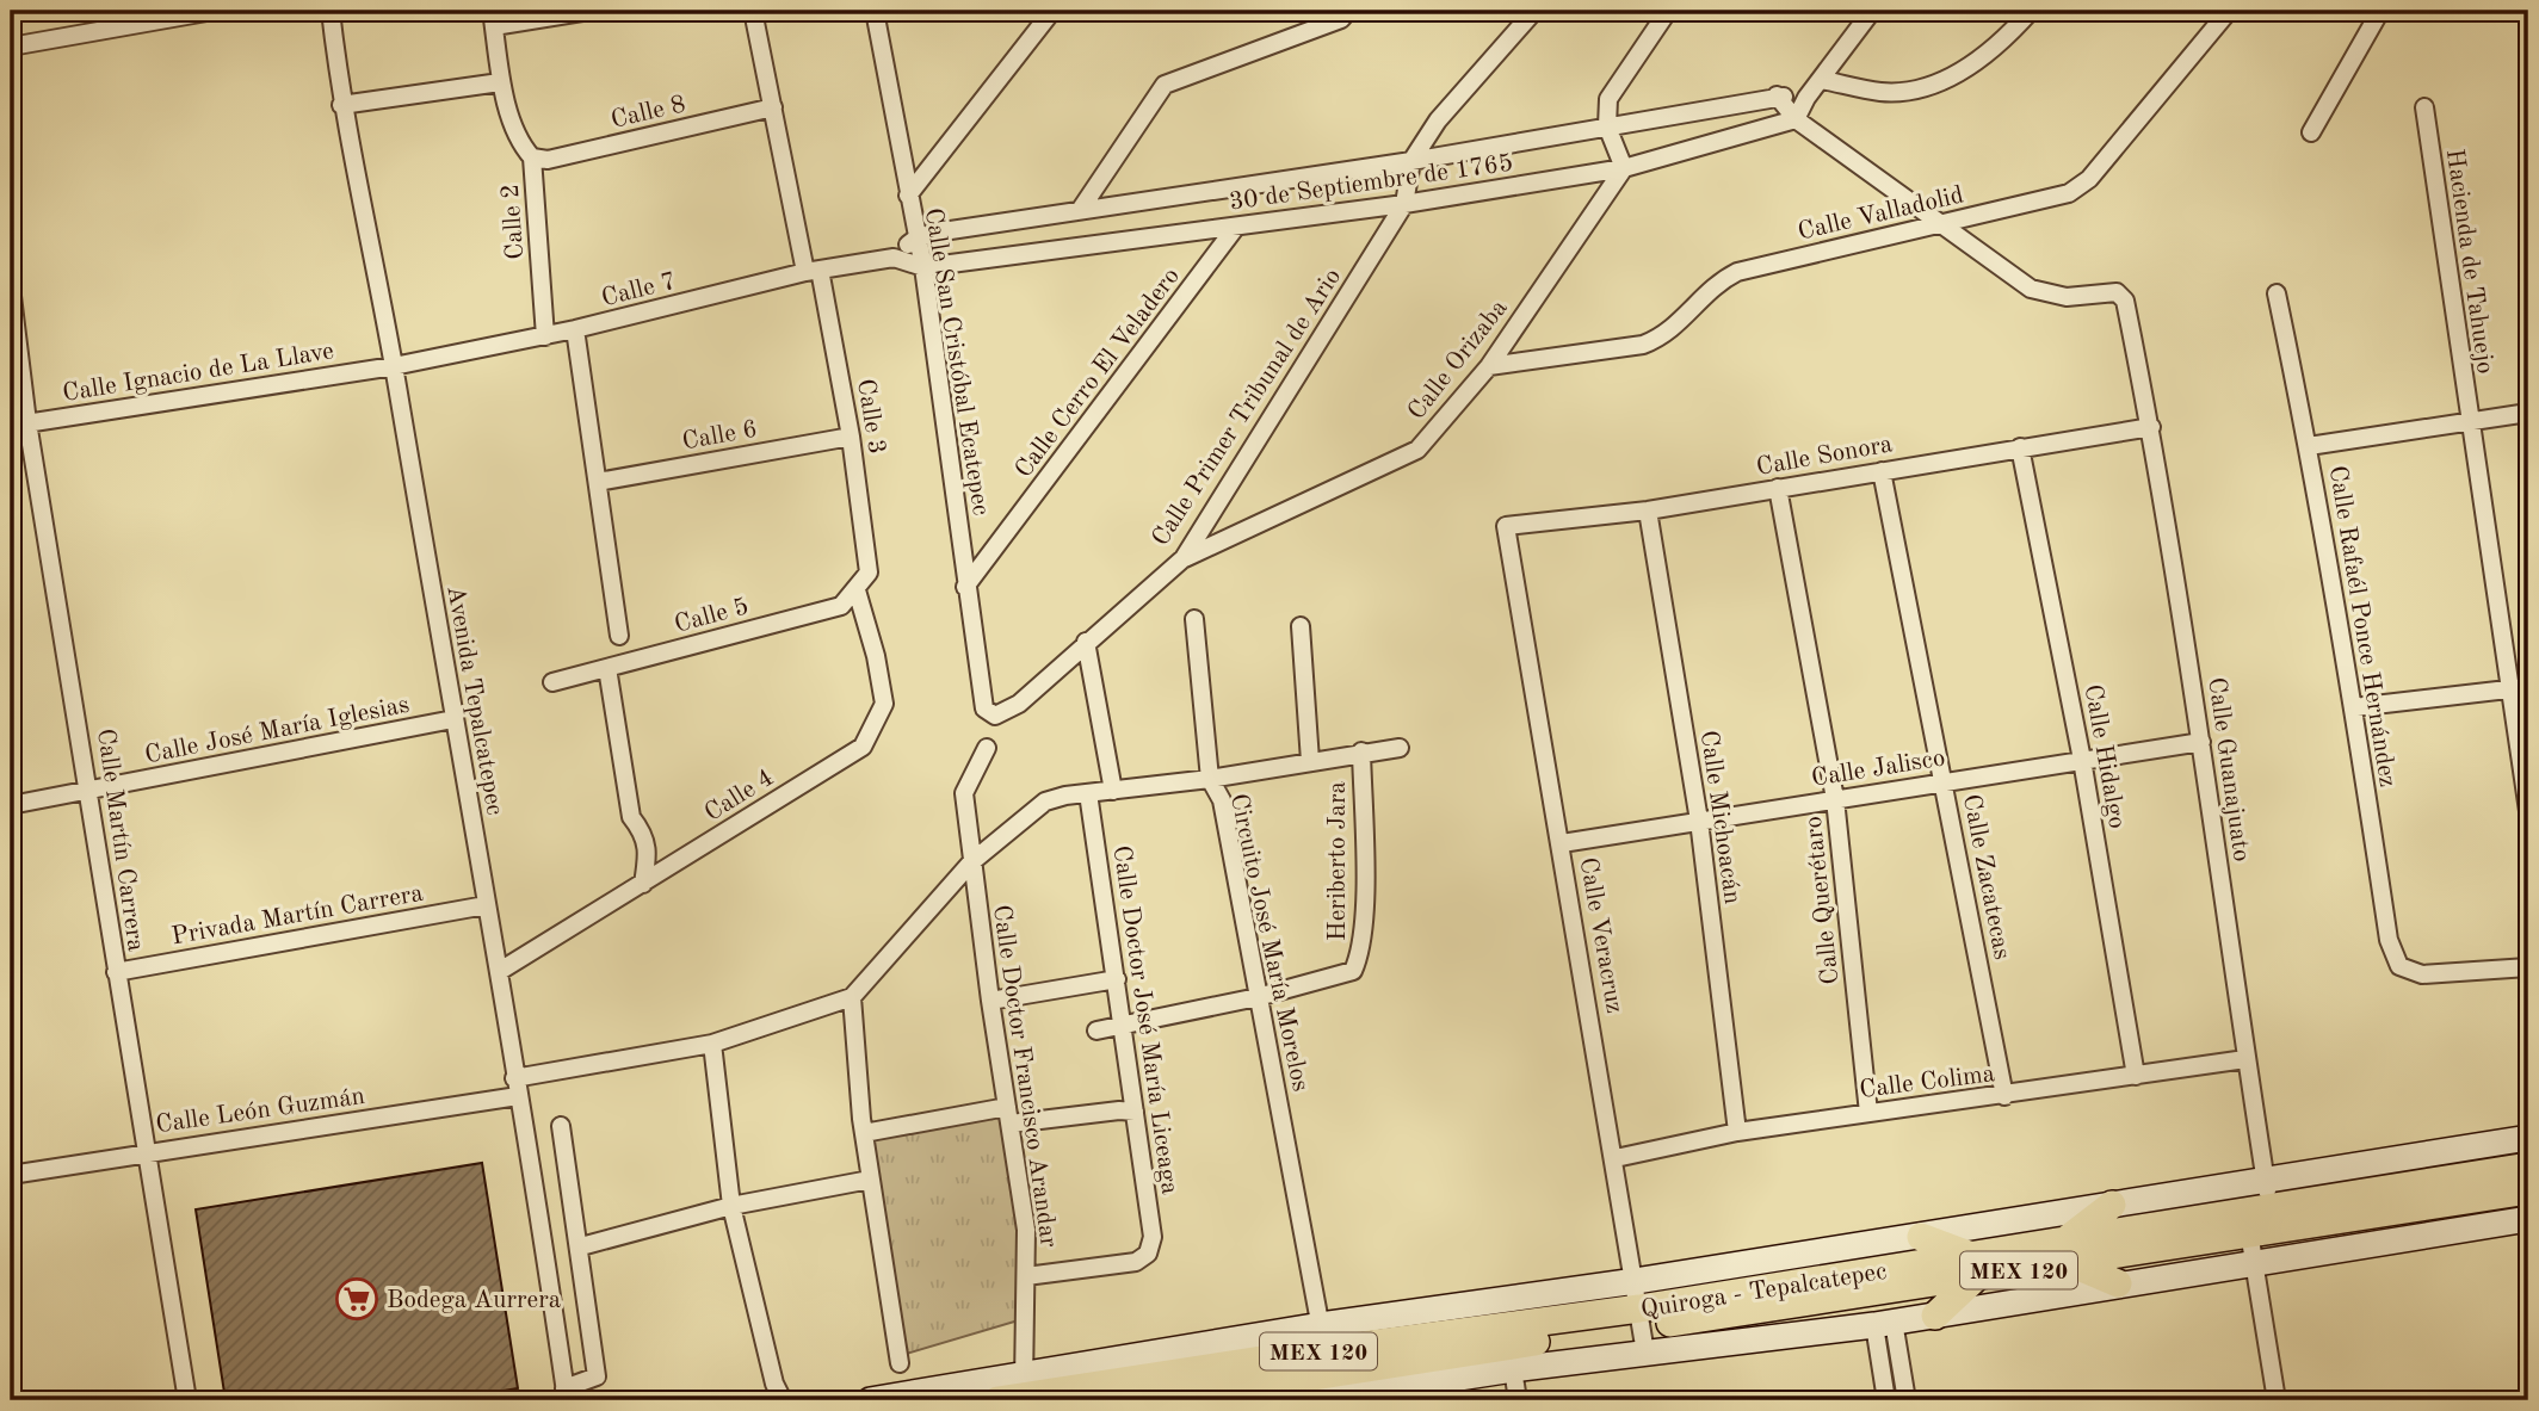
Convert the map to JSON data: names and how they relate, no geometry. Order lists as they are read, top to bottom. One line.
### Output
{"streets":{"main road":["MEX 120","Quiroga - Tepalcatepec"],"street":["Calle 8","30 de Septiembre de 1765","Calle Valladolid","Calle 2","Hacienda de Tahuejo","Calle 7","Calle Orizaba","Calle San Cristóbal Ecatepec","Calle Ignacio de La Llave","Calle Cerro El Veladero","Calle Primer Tribunal de Ario","Calle 3","Calle 6","Calle Sonora","Calle 5","Calle Rafaél Ponce Hernández","Avenida Tepalcatepec","Calle José María Iglesias","Calle Hidalgo","Calle Jalisco","Calle Guanajuato","Calle 4","Calle Michoacán","Calle Martín Carrera","Heriberto Jara","Calle Zacatecas","Calle Querétaro","Privada Martín Carrera","Calle Veracruz","Circuito José María Morelos","Calle Doctor José María Liceaga","Calle Doctor Francisco Arandar","Calle Colima","Calle León Guzmán"]},"crossings":[["Calle 8","Calle 2"],["Calle 8","Calle 3"],["30 de Septiembre de 1765","Calle 7"],["30 de Septiembre de 1765","Calle Orizaba"],["30 de Septiembre de 1765","Calle San Cristóbal Ecatepec"],["30 de Septiembre de 1765","Calle Cerro El Veladero"],["30 de Septiembre de 1765","Calle Primer Tribunal de Ario"],["Calle Valladolid","Calle Orizaba"],["Calle Valladolid","Calle Guanajuato"],["Calle 2","Calle 7"],["Calle 7","Calle San Cristóbal Ecatepec"],["Calle 7","Calle Ignacio de La Llave"],["Calle 7","Calle 3"],["Calle 7","Avenida Tepalcatepec"],["Calle Orizaba","Calle Primer Tribunal de Ario"],["Calle San Cristóbal Ecatepec","Calle Cerro El Veladero"],["Calle San Cristóbal Ecatepec","Calle Primer Tribunal de Ario"],["Calle Ignacio de La Llave","Avenida Tepalcatepec"],["Calle Ignacio de La Llave","Calle Martín Carrera"],["Calle 3","Calle 6"],["Calle 3","Calle 5"],["Calle Sonora","Calle Hidalgo"],["Calle Sonora","Calle Guanajuato"],["Calle Sonora","Calle Michoacán"],["Calle Sonora","Calle Zacatecas"],["Calle Sonora","Calle Querétaro"],["Calle Sonora","Calle Veracruz"],["Calle 5","Calle 4"],["Avenida Tepalcatepec","Calle José María Iglesias"],["Avenida Tepalcatepec","Calle 4"],["Avenida Tepalcatepec","Privada Martín Carrera"],["Avenida Tepalcatepec","Calle León Guzmán"],["Calle José María Iglesias","Calle Martín Carrera"],["Calle Hidalgo","Calle Jalisco"],["Calle Hidalgo","Calle Colima"],["Calle Jalisco","Calle Guanajuato"],["Calle Jalisco","Calle Michoacán"],["Calle Jalisco","Calle Zacatecas"],["Calle Jalisco","Calle Querétaro"],["Calle Jalisco","Calle Veracruz"],["Calle Guanajuato","Calle Colima"],["Calle Guanajuato","Quiroga - Tepalcatepec"],["Calle Michoacán","Calle Colima"],["Calle Martín Carrera","Privada Martín Carrera"],["Calle Martín Carrera","Calle León Guzmán"],["Heriberto Jara","Circuito José María Morelos"],["Calle Zacatecas","Calle Colima"],["Calle Querétaro","Calle Colima"],["Calle Veracruz","Calle Colima"],["Calle Veracruz","Quiroga - Tepalcatepec"],["Circuito José María Morelos","Calle Doctor José María Liceaga"],["Circuito José María Morelos","Calle Doctor Francisco Arandar"],["Circuito José María Morelos","Quiroga - Tepalcatepec"],["Calle Doctor José María Liceaga","Calle Doctor Francisco Arandar"],["Calle Doctor Francisco Arandar","Quiroga - Tepalcatepec"]],"places":{"supermarket":["Bodega Aurrera"]}}
